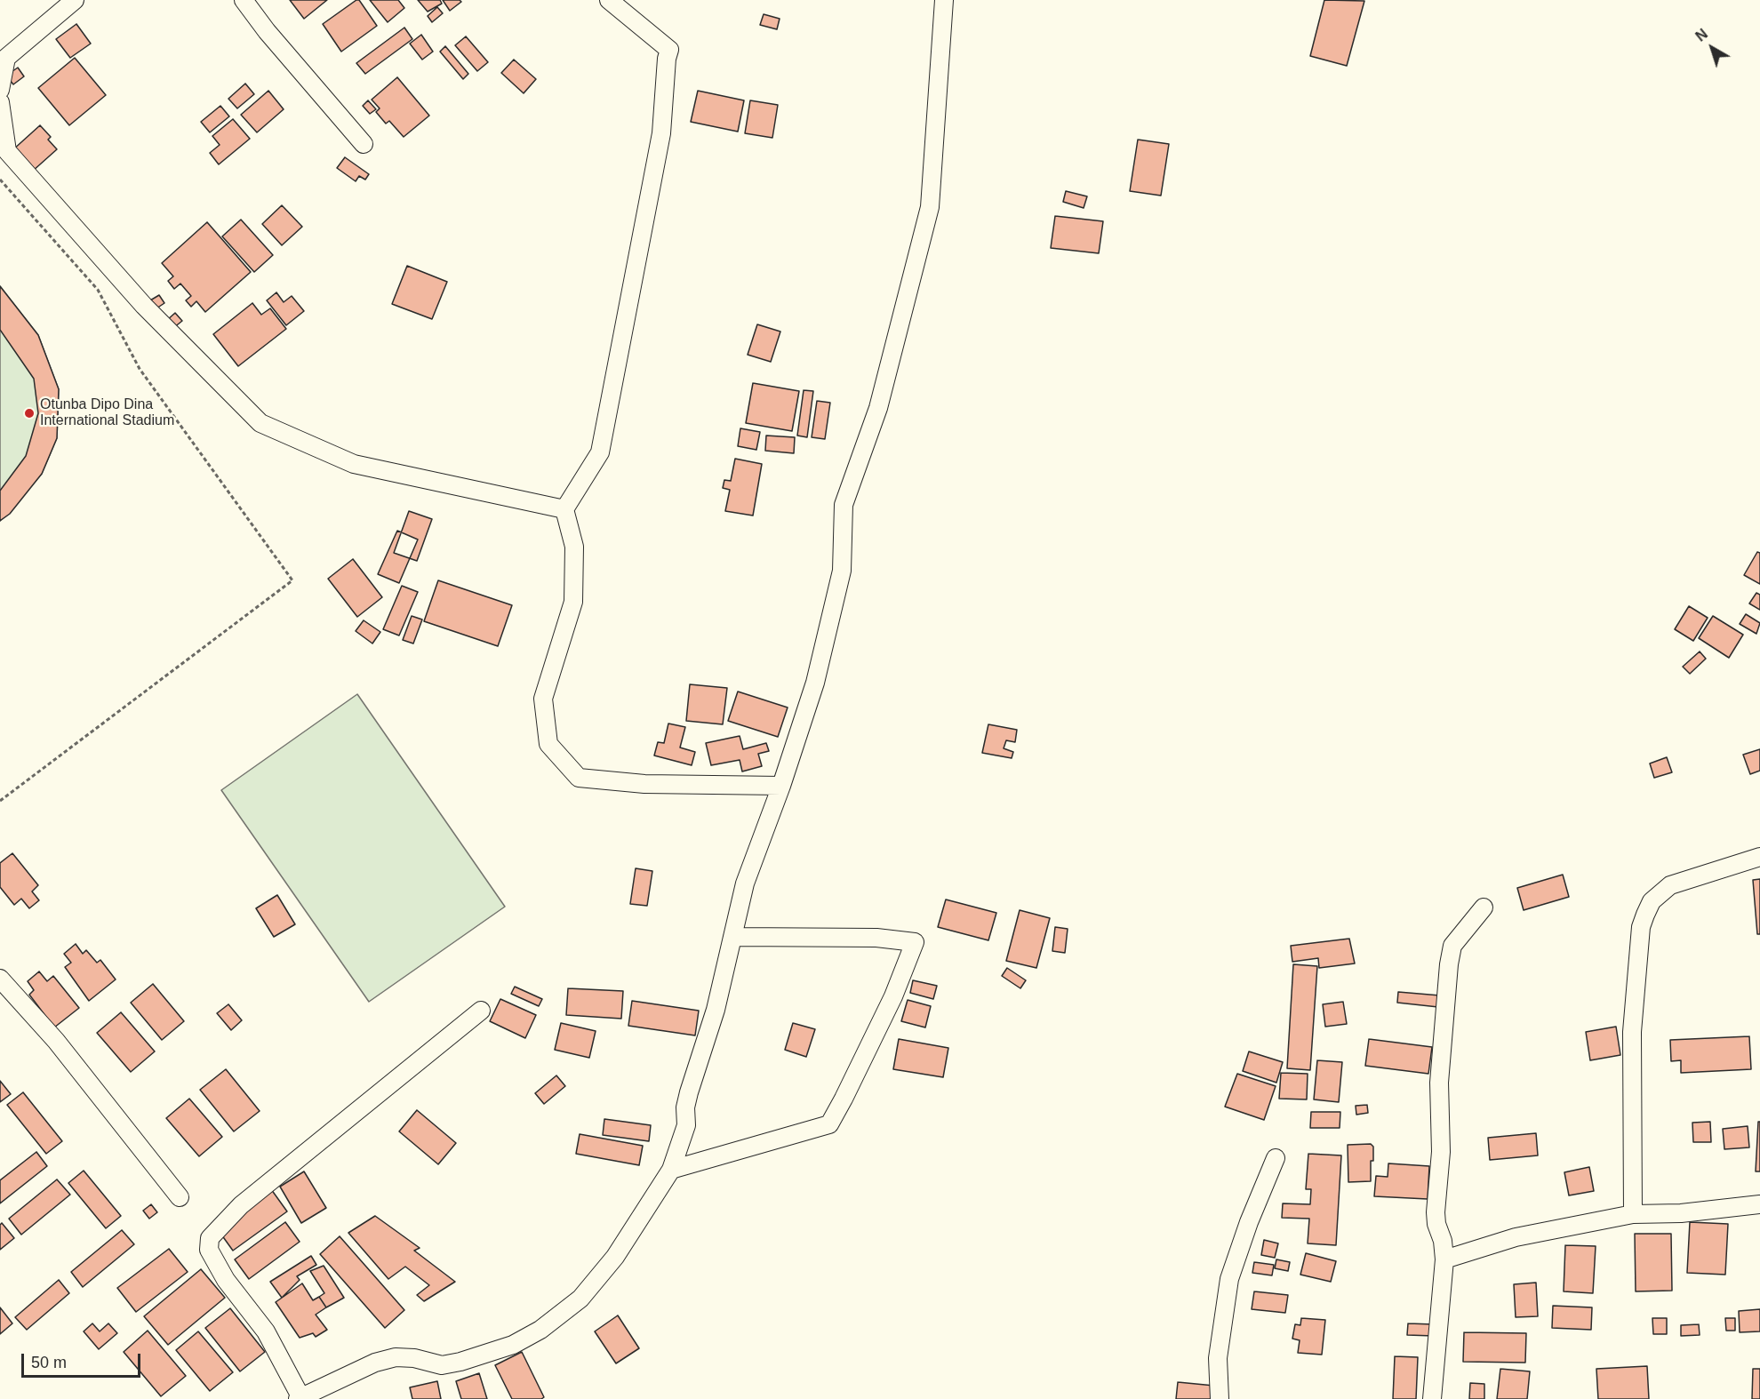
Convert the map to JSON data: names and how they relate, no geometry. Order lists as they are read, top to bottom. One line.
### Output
{"places":["Otunba Dipo Dina International Stadium"],"scale_bar":"50 m","north":"top left"}
